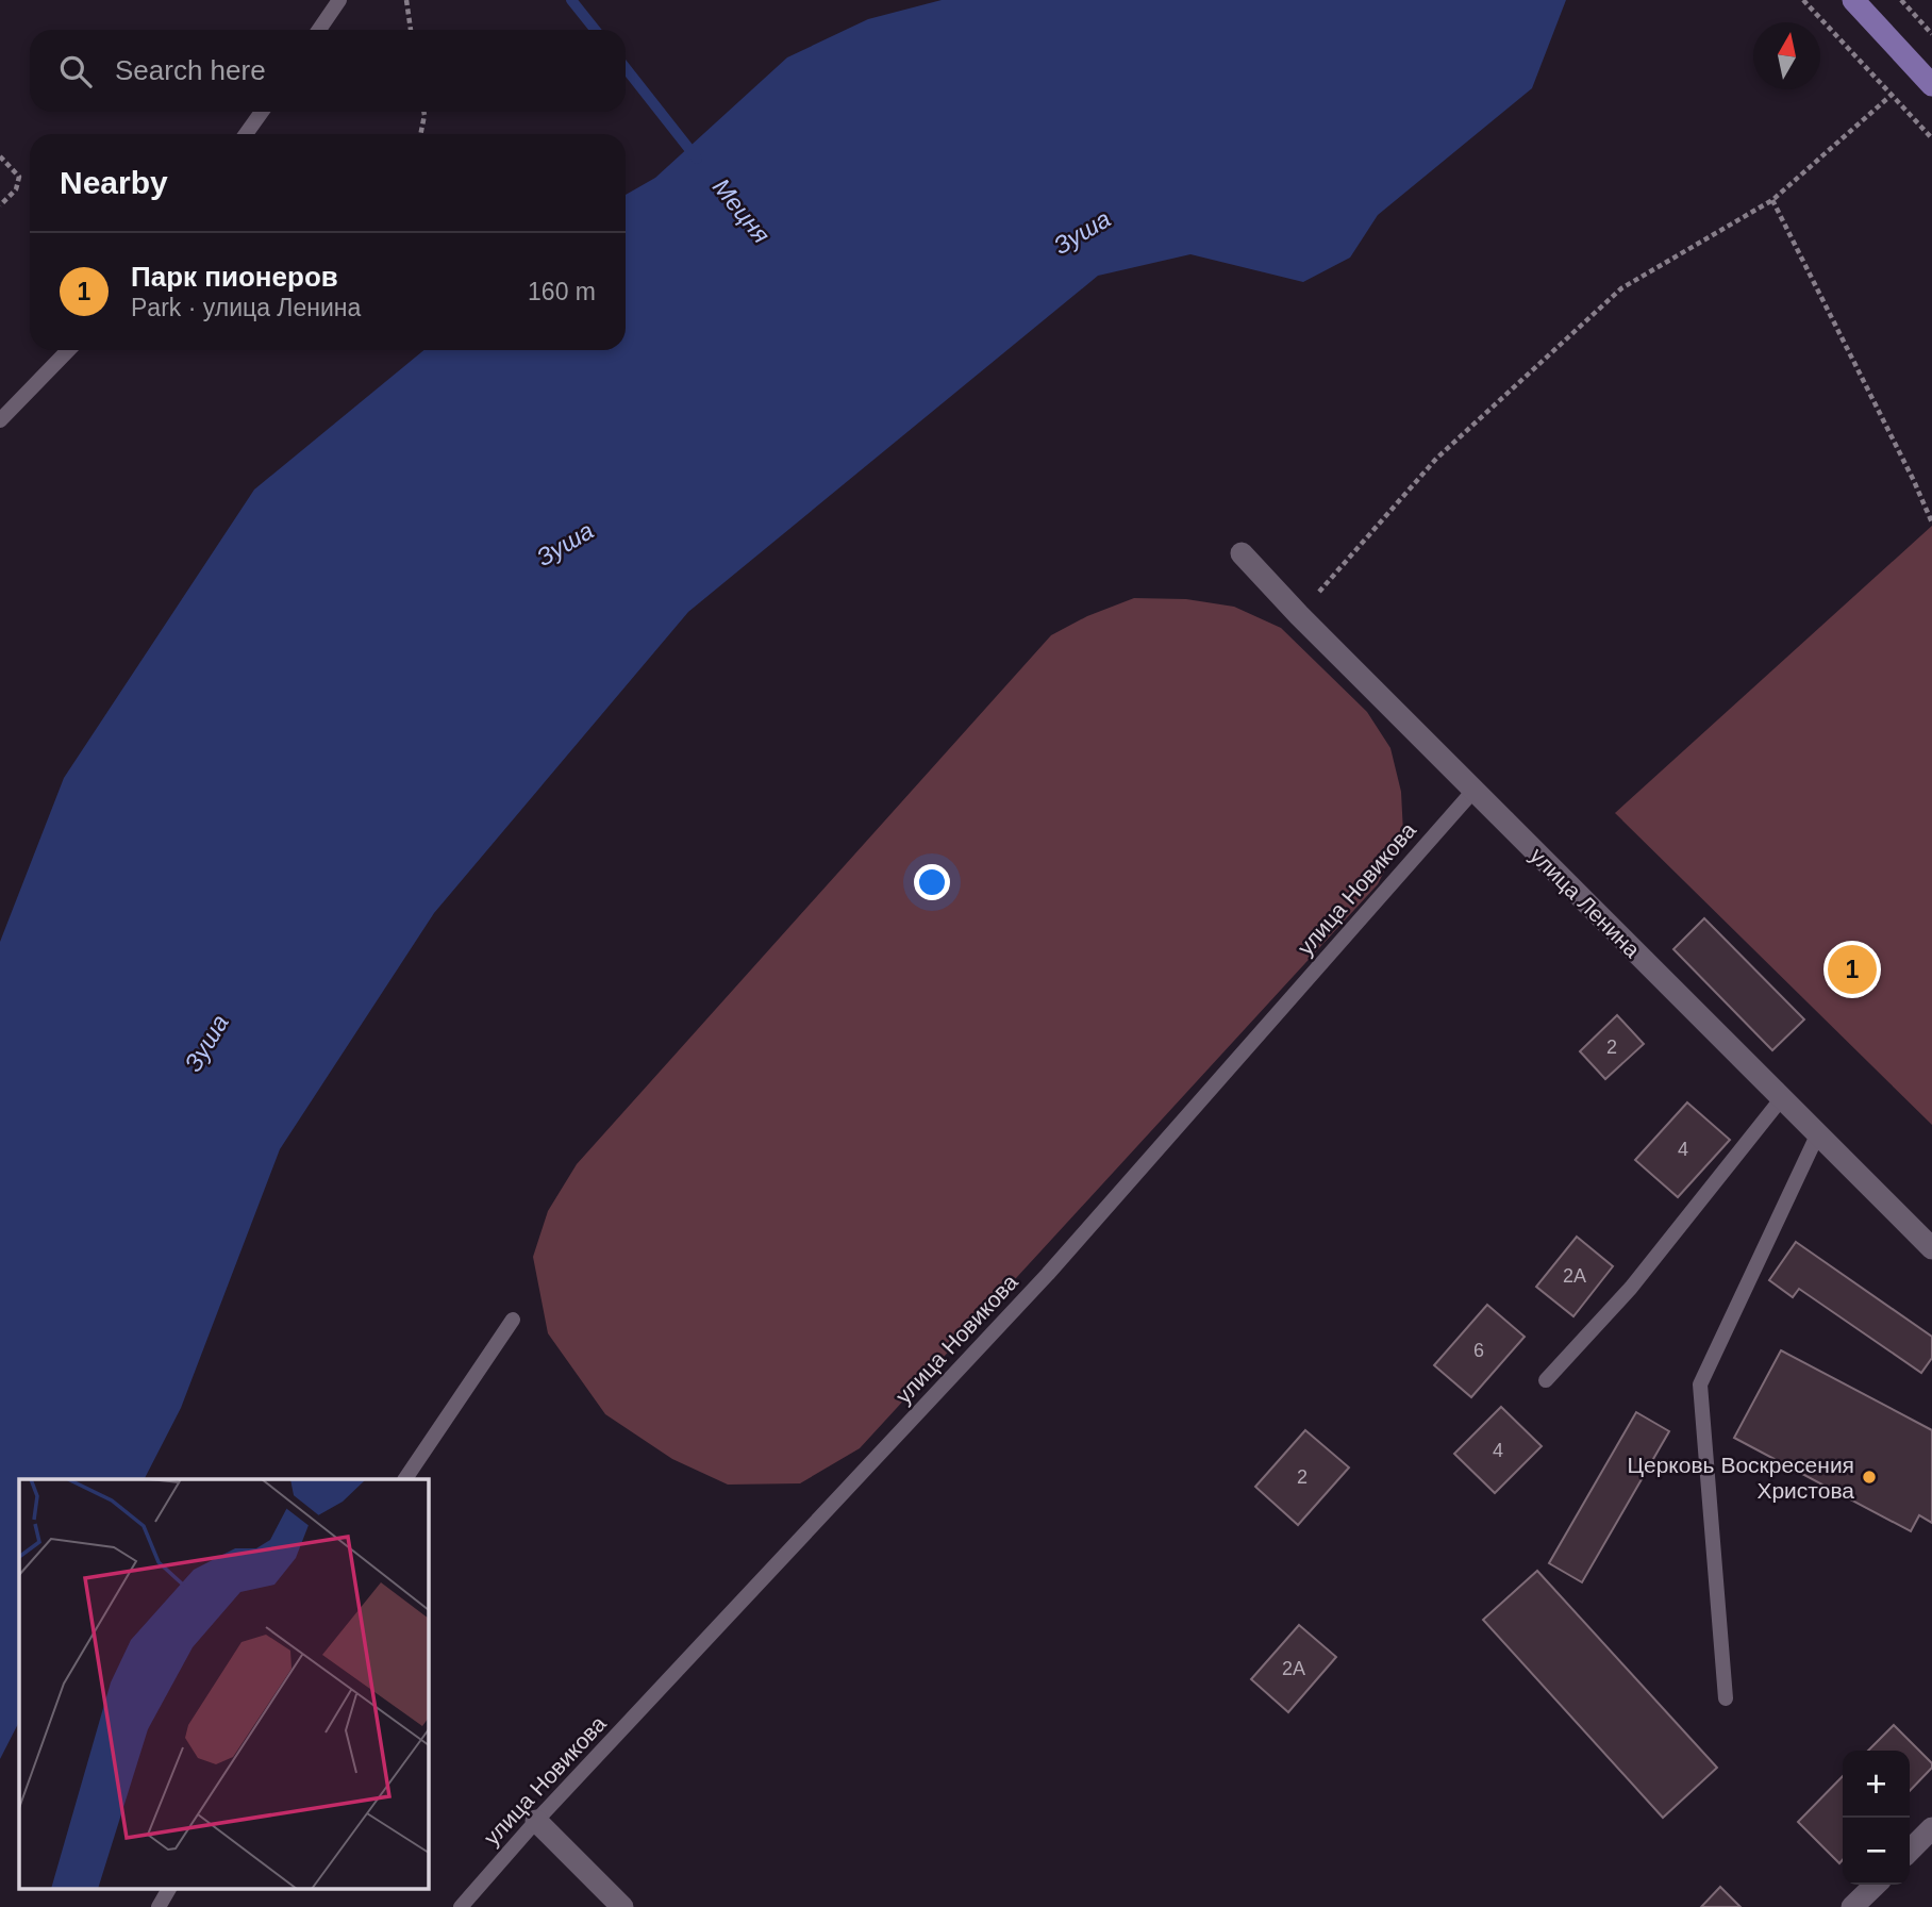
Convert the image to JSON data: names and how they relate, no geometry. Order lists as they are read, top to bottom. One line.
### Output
{"streets":{"street":["улица Ленина"],"lane":["улица Новикова"]},"crossings":[["улица Новикова","улица Ленина"]],"water":["Мецня","Зуша"],"places":["Церковь Воскресения Христова"],"house_numbers":["2","4","2А","6","4","2","2А"],"north":"top","page":{"search":"Search here","heading":"Nearby","list":[{"mark":"1","name":"Парк пионеров","note":"Park · улица Ленина","value":"160 m"}],"pins":"1","map_buttons":["+","−"]}}
